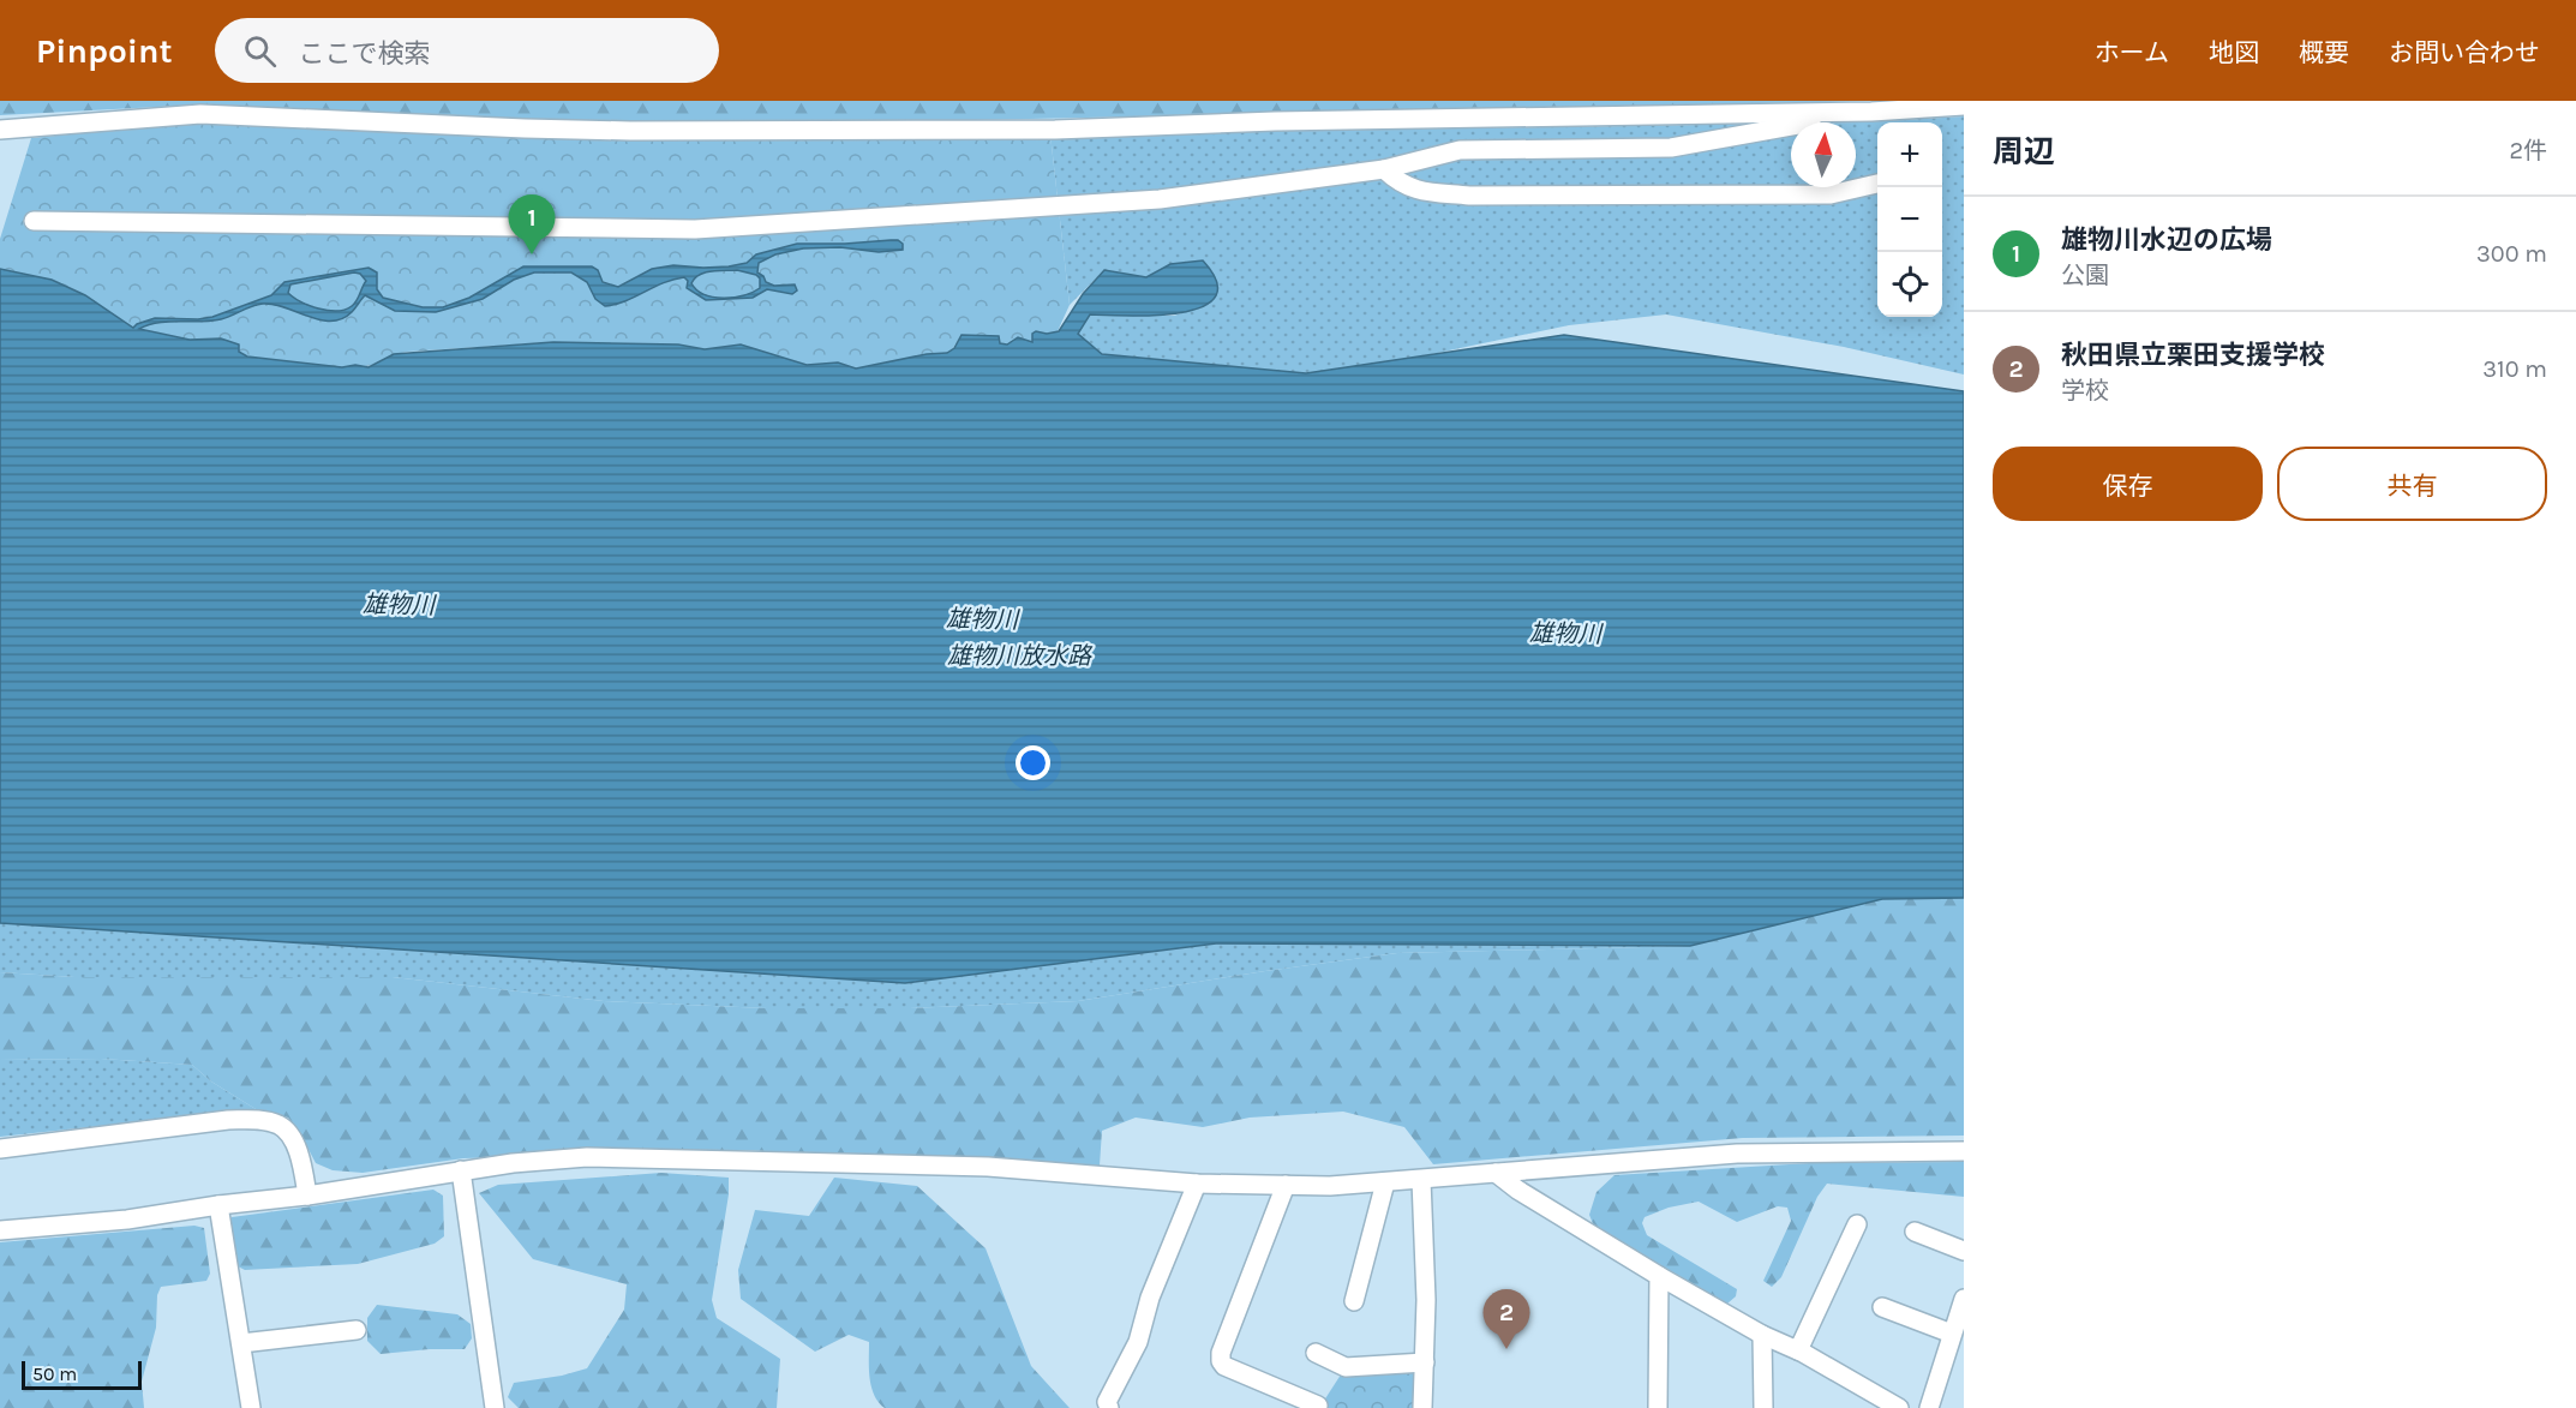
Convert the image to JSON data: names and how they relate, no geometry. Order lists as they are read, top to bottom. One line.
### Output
{"water":["雄物川","雄物川放水路"],"scale_bar":"50 m","north":"top","page":{"header":"Pinpoint","search":"ここで検索","nav":["ホーム","地図","概要","お問い合わせ"],"heading":["周辺","2件"],"map_buttons":["+","−"],"pins":["1","2"],"list":[{"mark":"1","name":"雄物川水辺の広場","note":"公園","value":"300 m"},{"mark":"2","name":"秋田県立栗田支援学校","note":"学校","value":"310 m"}],"buttons":["保存","共有"],"scale":"50 m"}}
